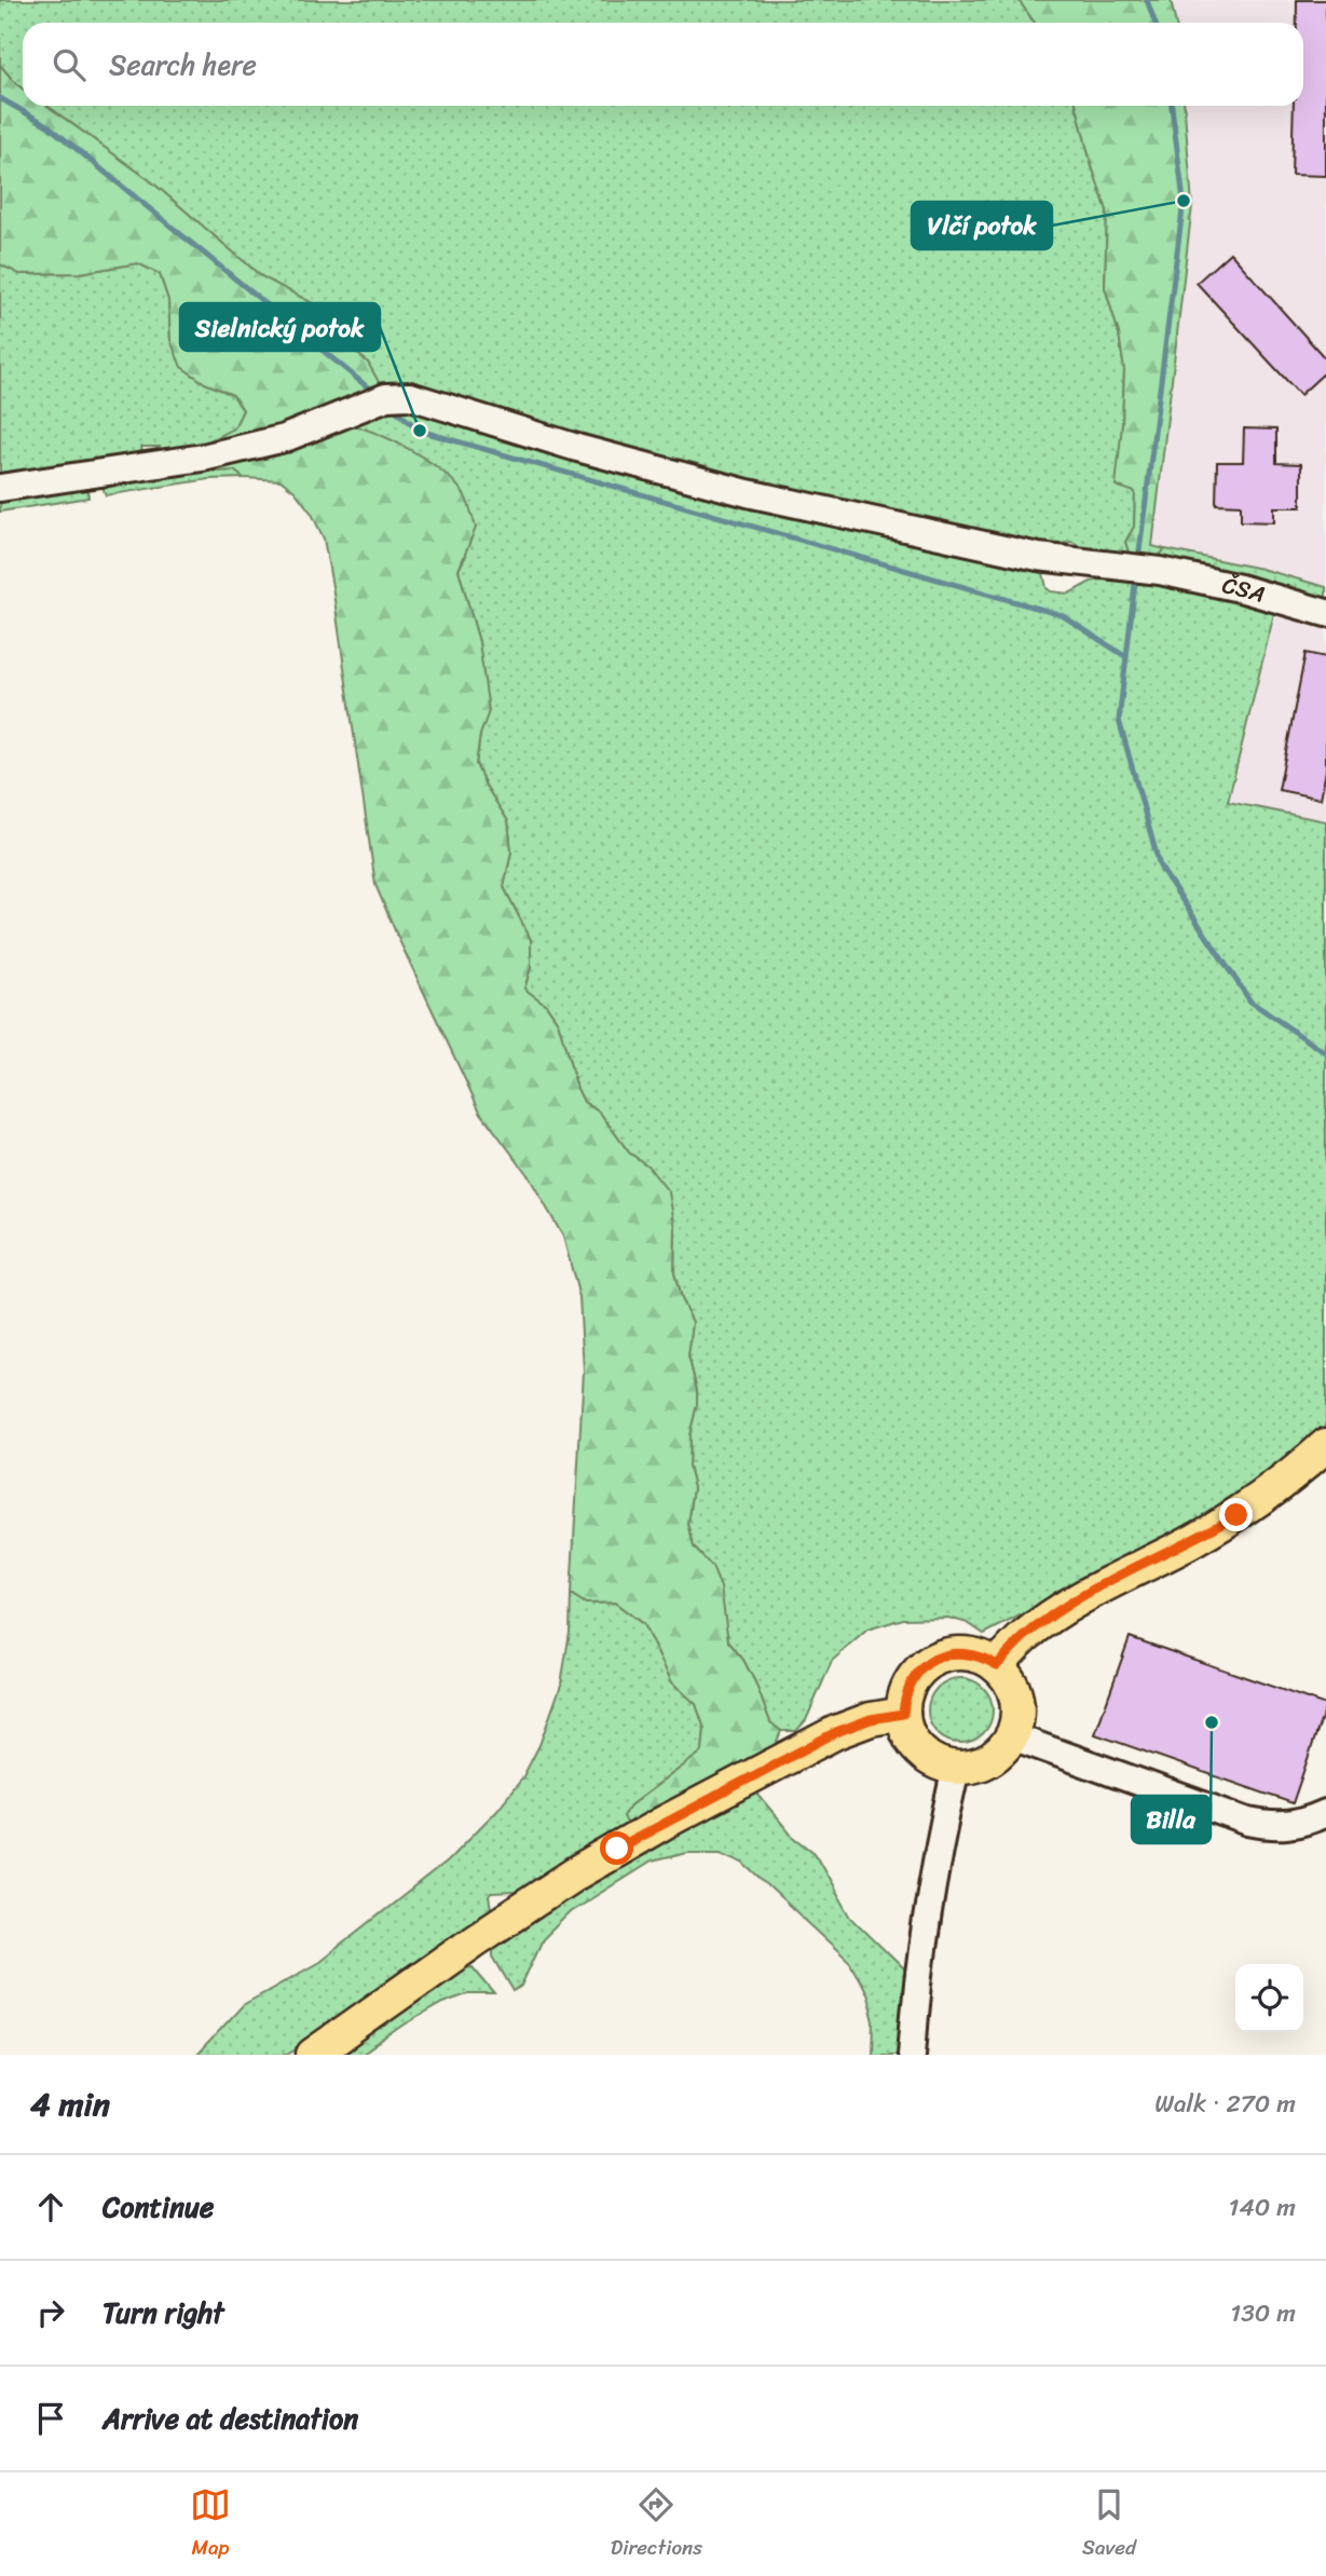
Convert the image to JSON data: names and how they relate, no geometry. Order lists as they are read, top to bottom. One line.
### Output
{"streets":{"street":["ČSA"]},"places":["Vlčí potok","Sielnický potok","Billa"],"page":{"search":"Search here","heading":["4 min","Walk · 270 m"],"list":[["Continue","140 m"],["Turn right","130 m"],"Arrive at destination"],"nav":["Map","Directions","Saved"]}}
